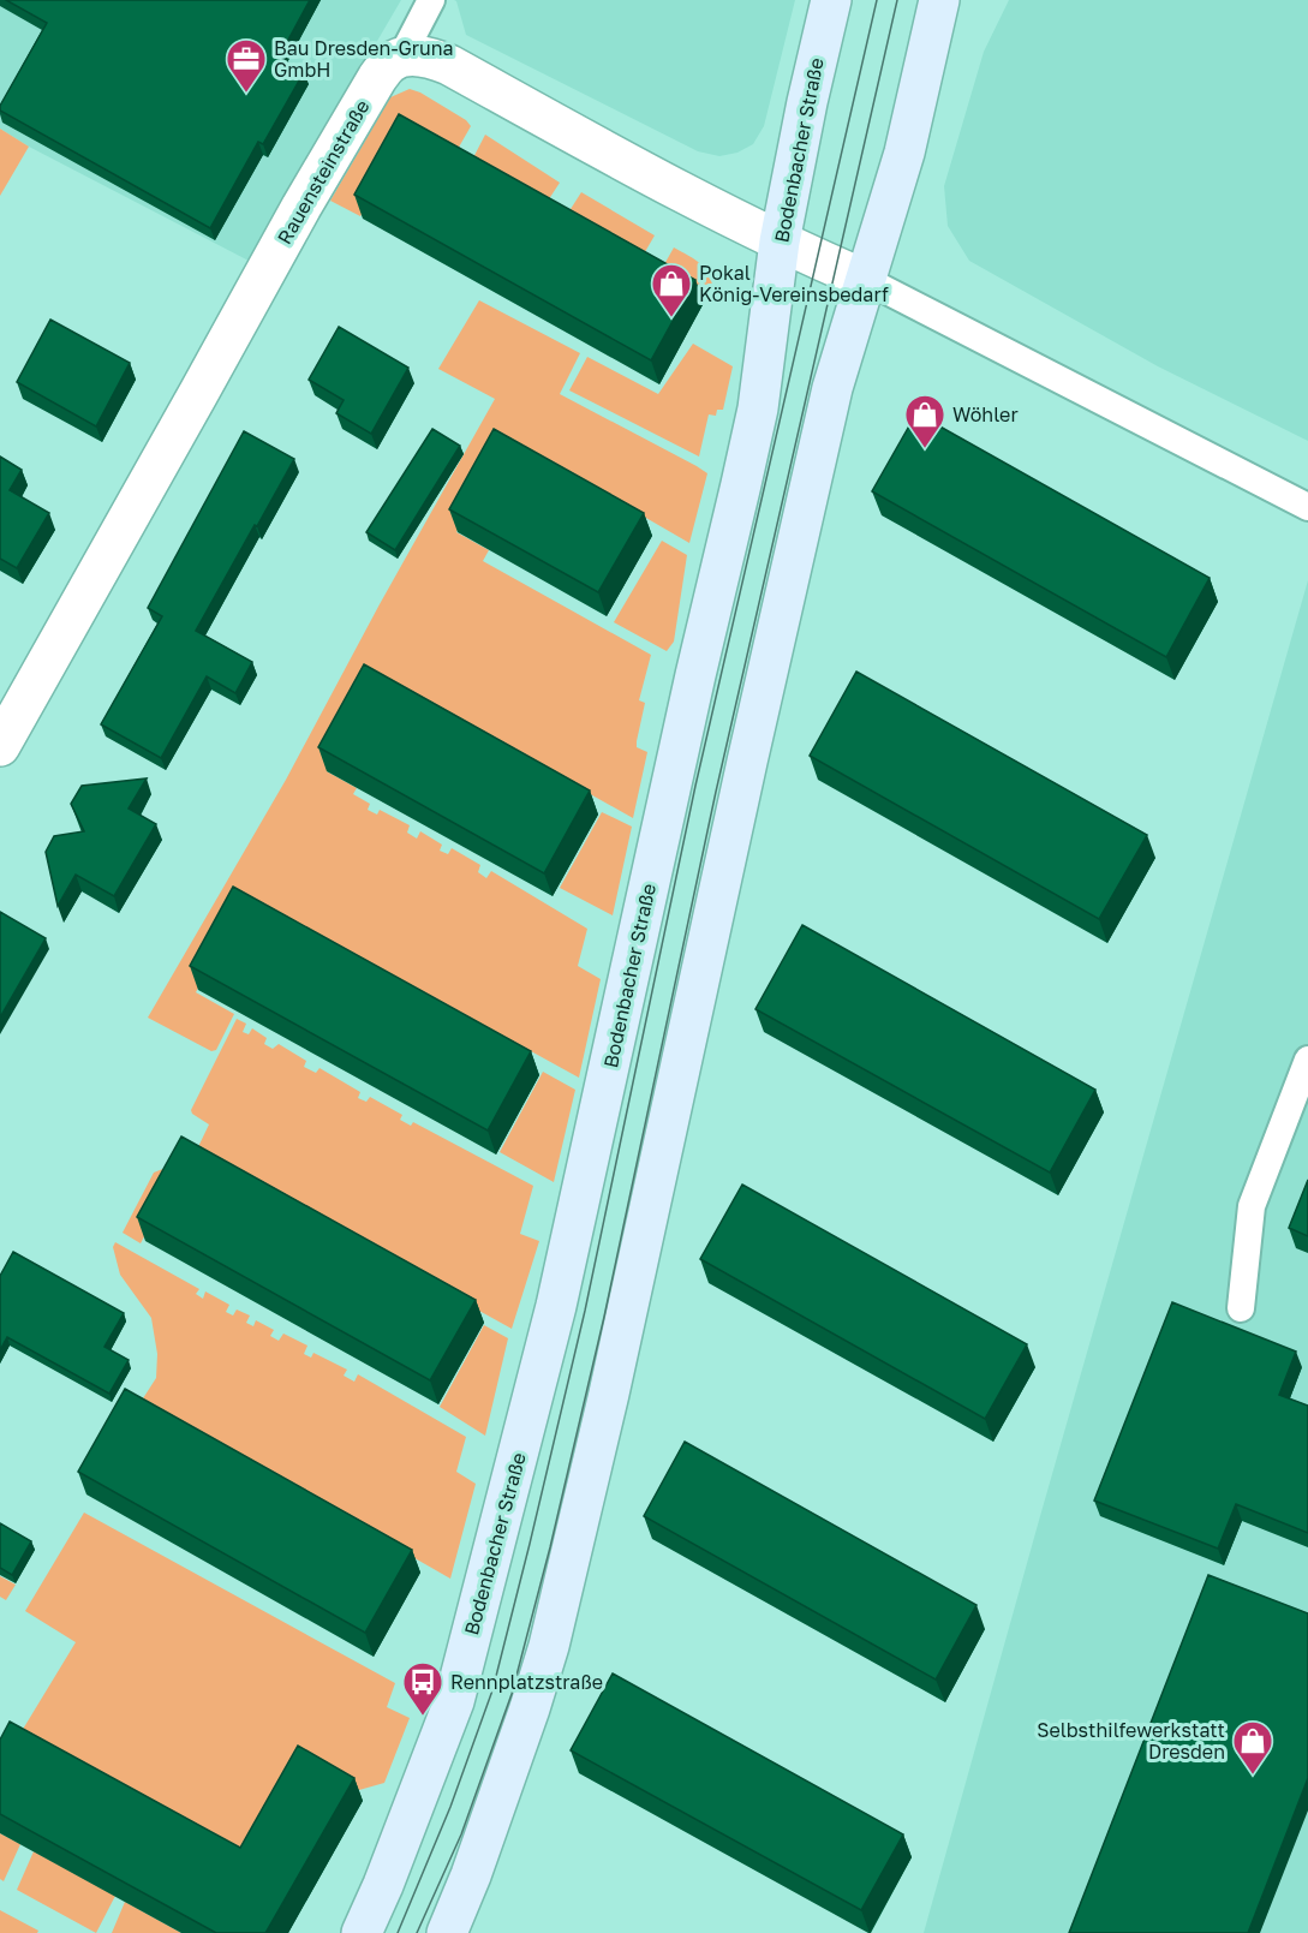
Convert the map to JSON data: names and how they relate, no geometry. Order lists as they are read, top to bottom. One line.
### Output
{"streets":{"street":["Bodenbacher Straße","Rauensteinstraße"]},"places":{"office":["Bau Dresden-Gruna GmbH"],"shop":["Pokal König-Vereinsbedarf","Wöhler","Selbsthilfewerkstatt Dresden"],"bus stop":["Rennplatzstraße"]}}
